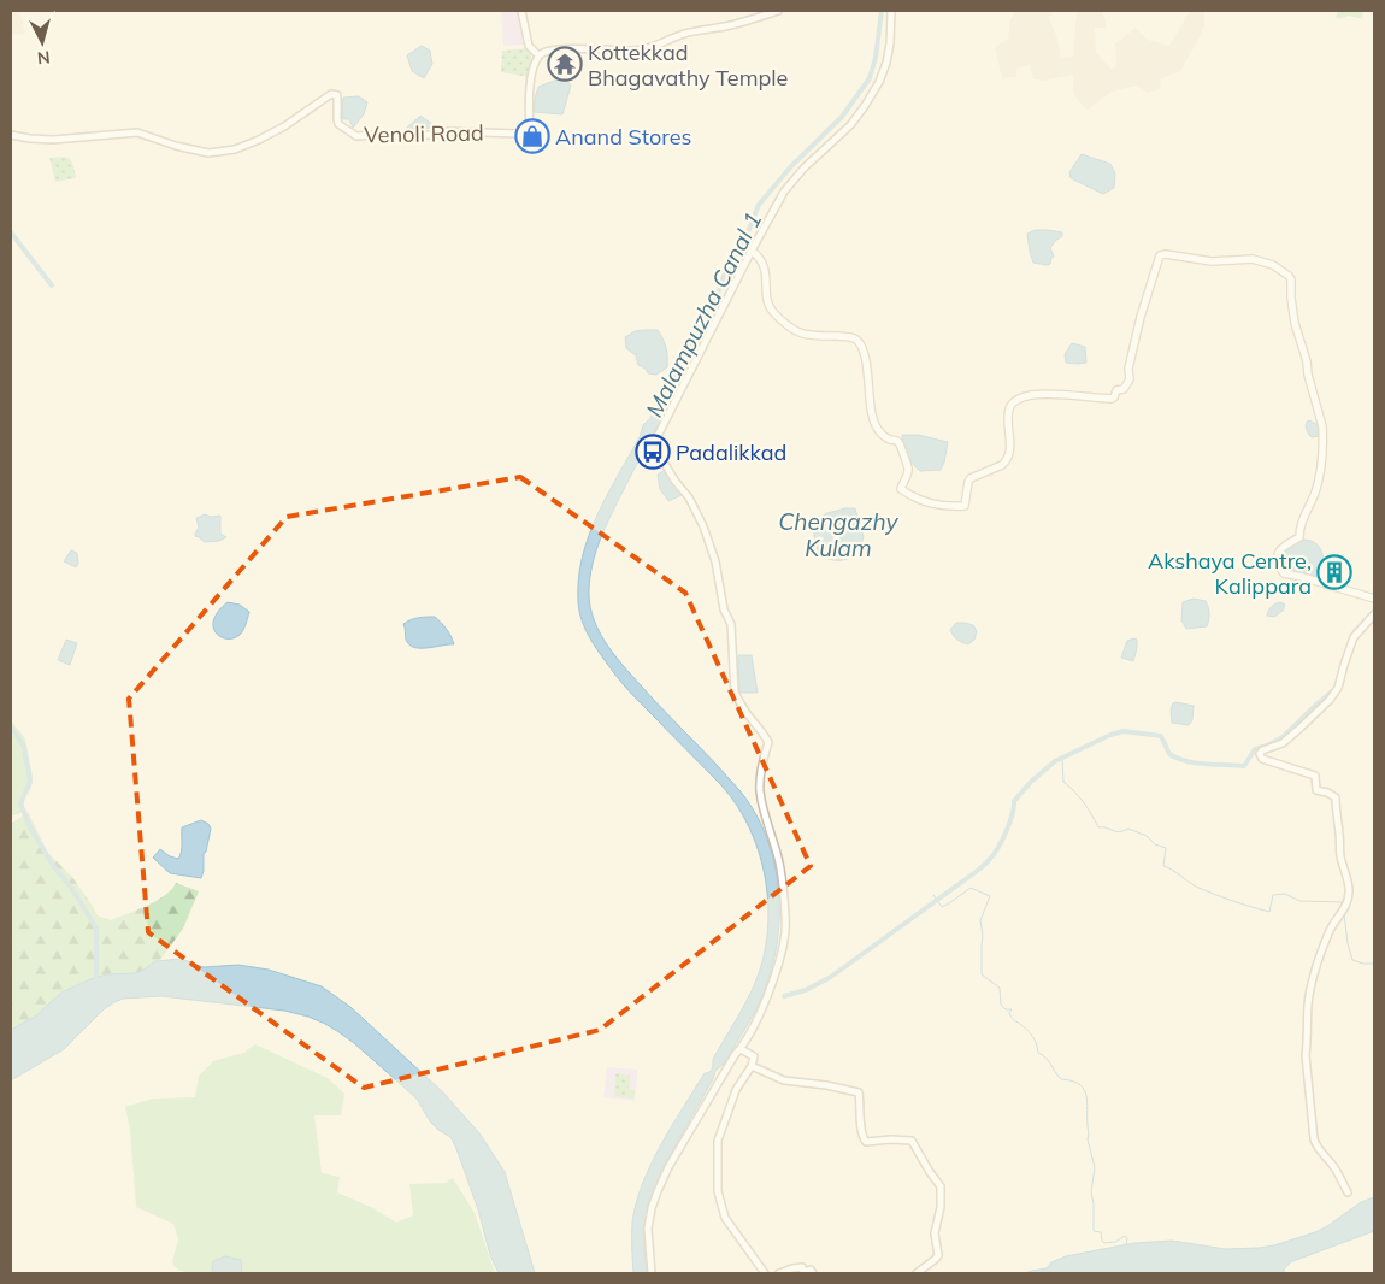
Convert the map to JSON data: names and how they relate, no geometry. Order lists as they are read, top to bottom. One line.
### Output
{"streets":{"street":["Venoli Road"]},"water":["Malampuzha Canal 1","Chengazhy Kulam"],"places":{"temple":["Kottekkad Bhagavathy Temple"],"shop":["Anand Stores"],"bus stop":["Padalikkad"],"building":["Akshaya Centre, Kalippara"]},"north":"bottom"}
